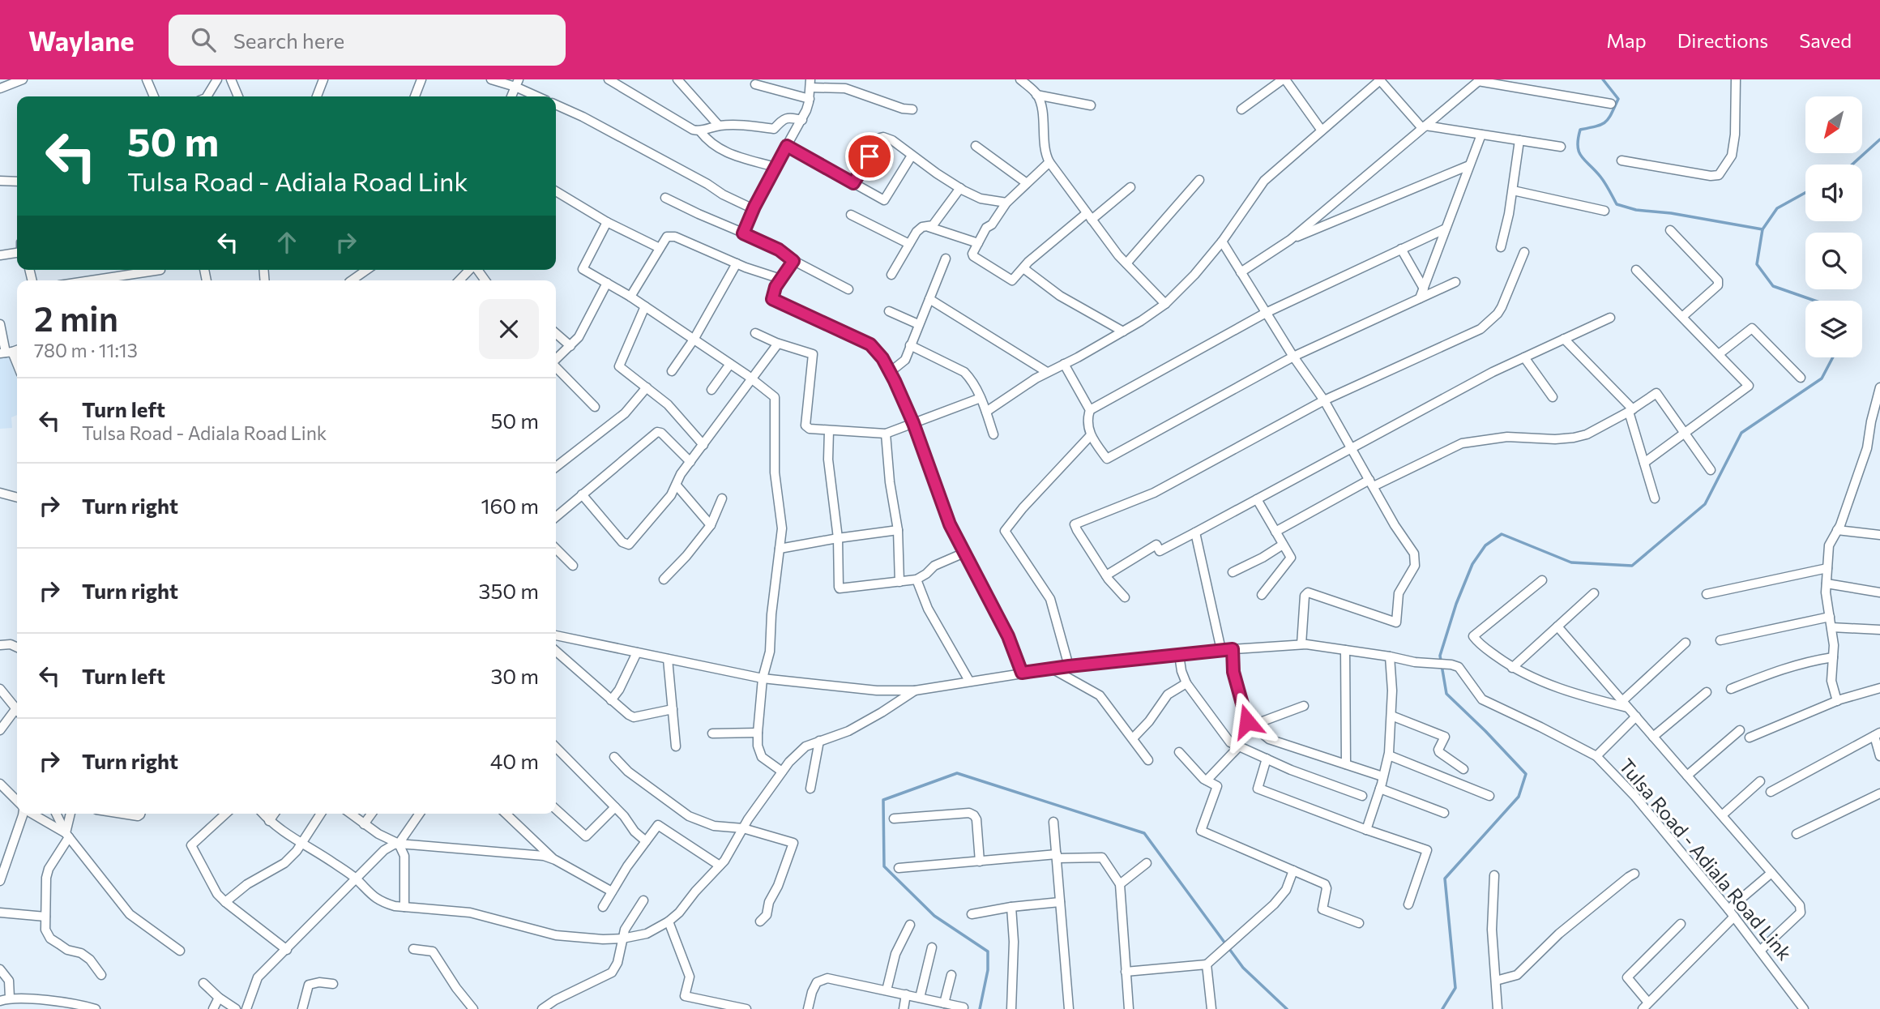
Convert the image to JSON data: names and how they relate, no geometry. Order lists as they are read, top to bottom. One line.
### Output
{"streets":{"street":["Tulsa Road - Adiala Road Link"]},"north":"bottom left","page":{"header":"Waylane","search":"Search here","nav":["Map","Directions","Saved"],"turn":["50 m","Tulsa Road - Adiala Road Link"],"heading":["2 min","780 m · 11:13"],"list":[{"name":"Turn left","note":"Tulsa Road - Adiala Road Link","value":"50 m"},{"name":"Turn right","value":"160 m"},{"name":"Turn right","value":"350 m"},{"name":"Turn left","value":"30 m"},{"name":"Turn right","value":"40 m"}]}}
